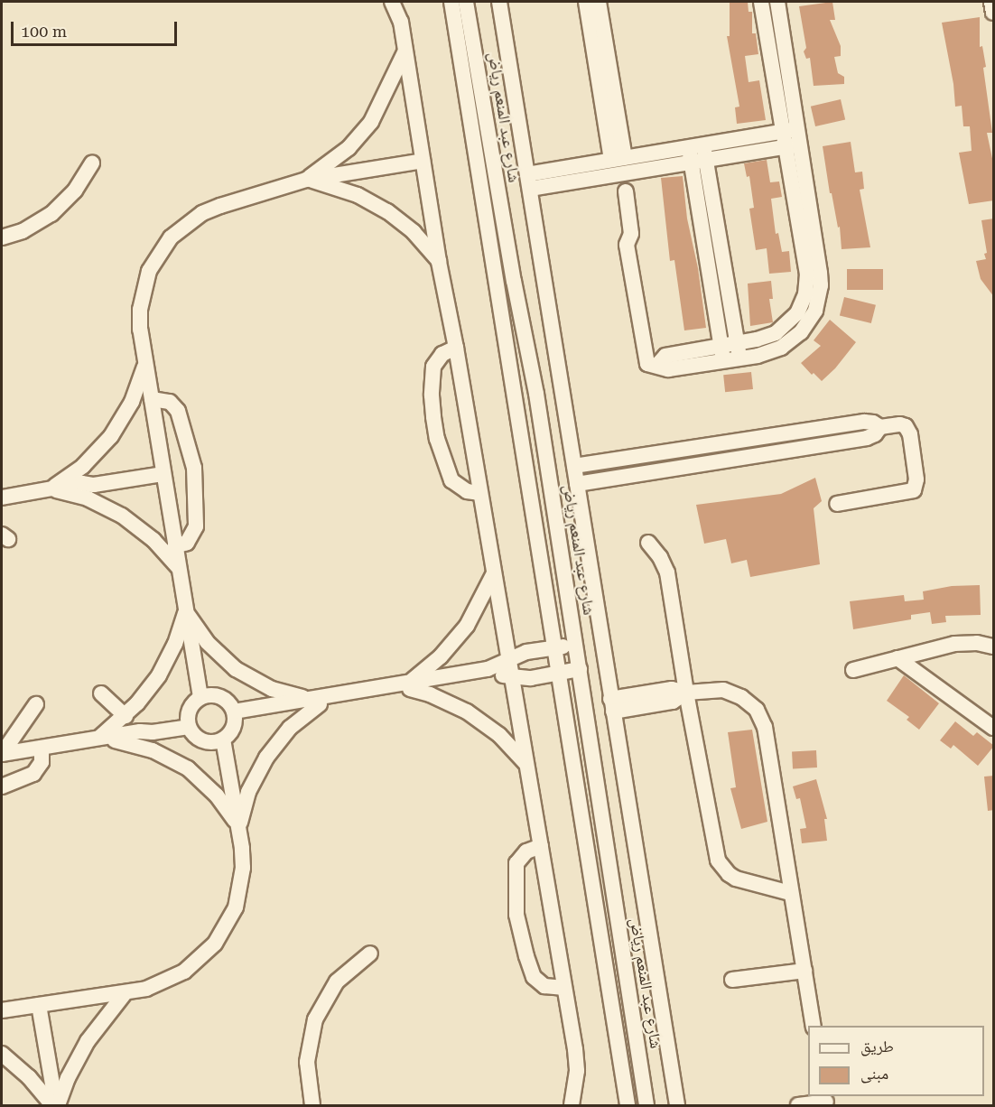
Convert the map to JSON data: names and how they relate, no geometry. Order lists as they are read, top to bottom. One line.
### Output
{"streets":{"street":["شارع عبد المنعم رياض"]},"legend":["طريق","مبنى"],"scale_bar":"100 m"}
